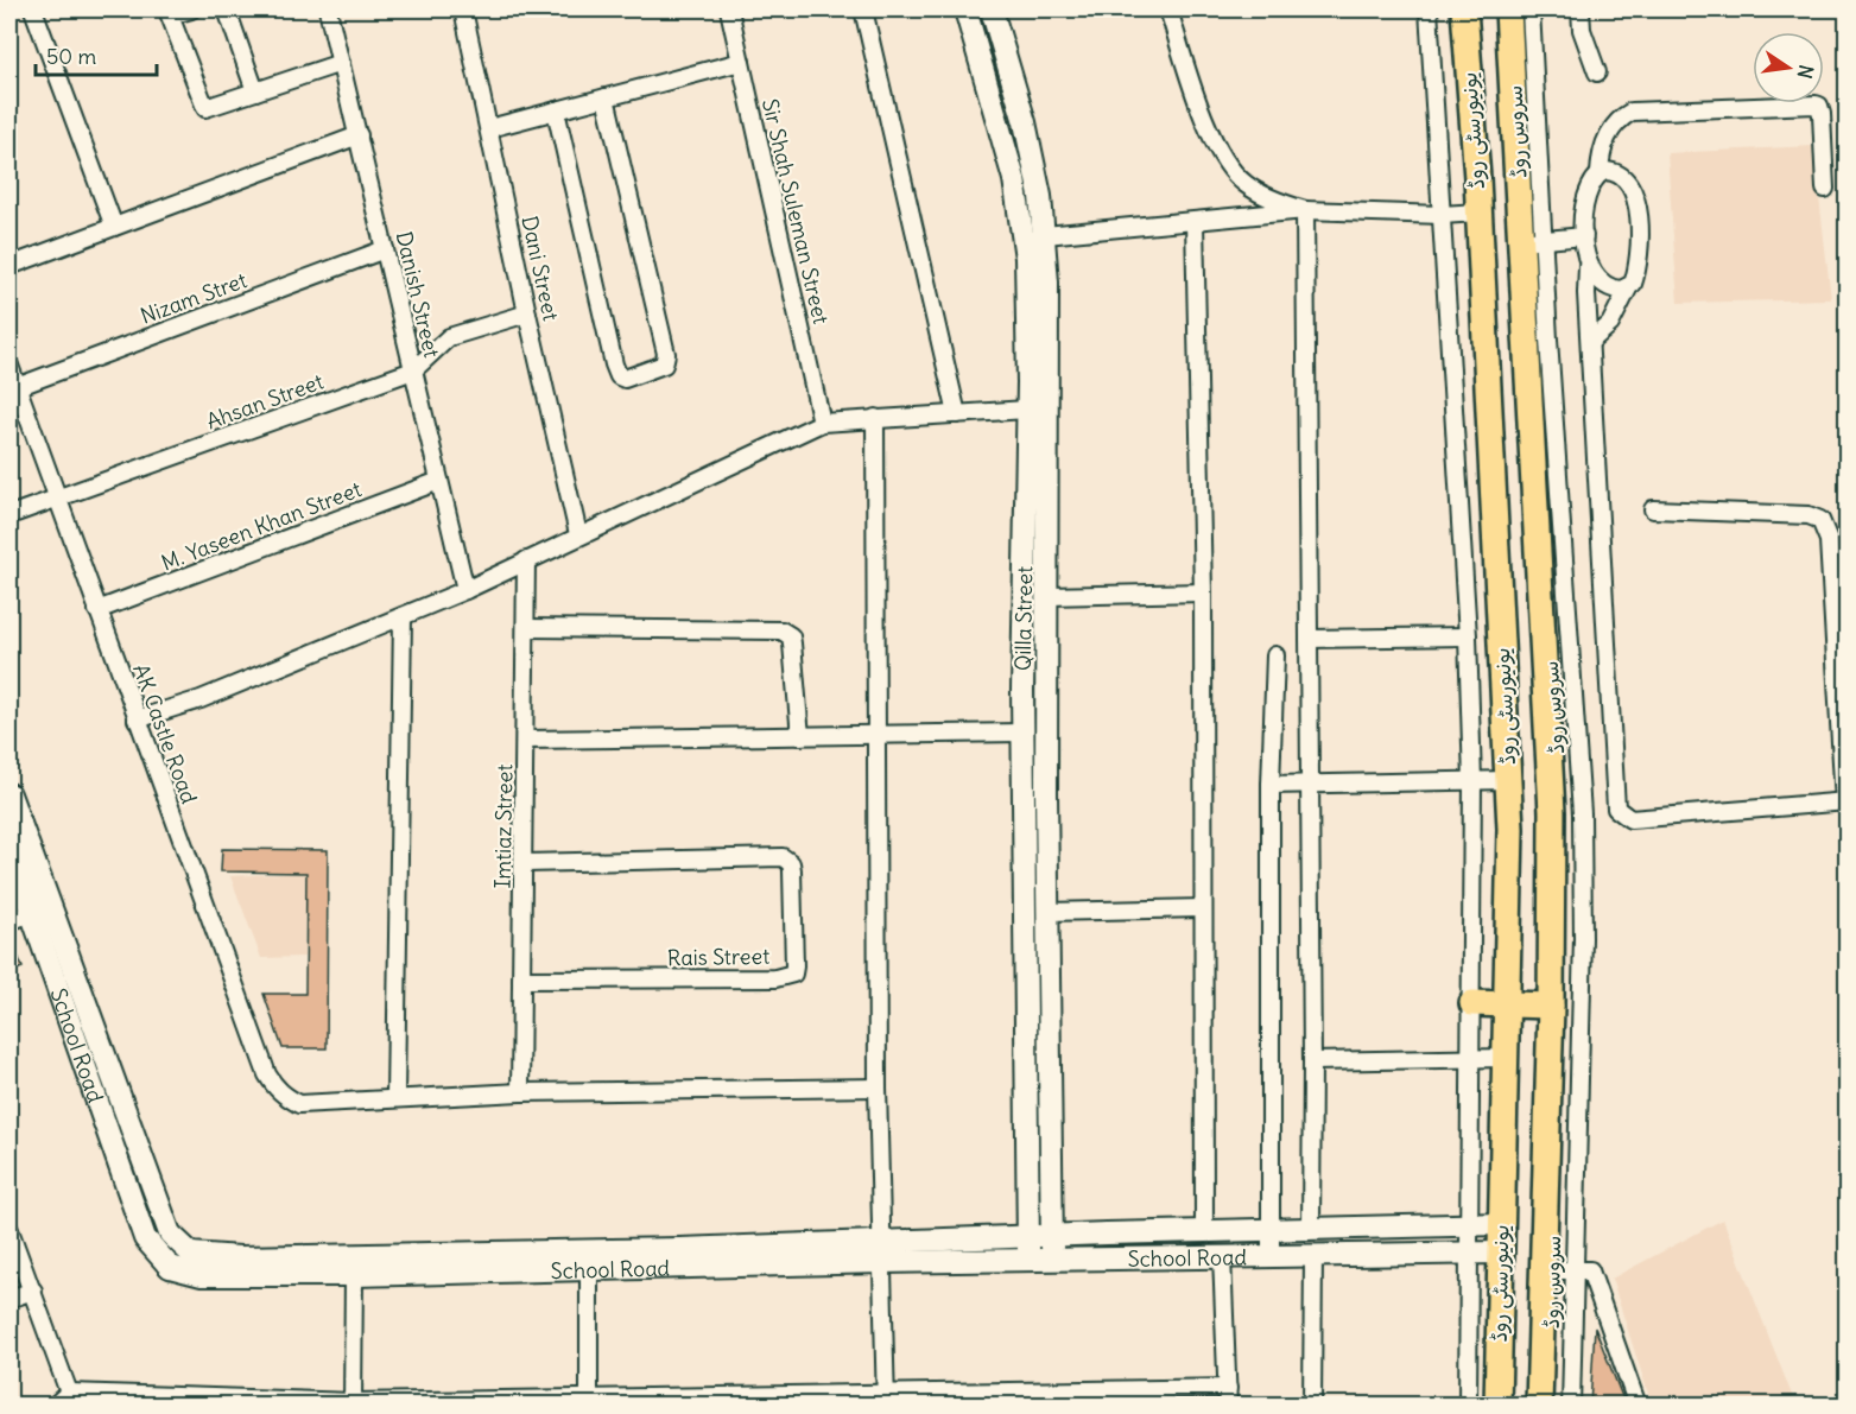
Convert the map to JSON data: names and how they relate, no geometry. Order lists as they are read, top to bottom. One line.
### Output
{"streets":{"main road":["یونیورسٹی روڈ"],"street":["سروس روڈ","Sir Shah Suleman Street","Dani Street","Danish Street","Nizam Stret","Ahsan Street","M. Yaseen Khan Street","Qilla Street","AK Castle Road","Imtiaz Street","Rais Street","School Road"]},"crossings":[["یونیورسٹی روڈ","سروس روڈ"],["یونیورسٹی روڈ","School Road"],["Dani Street","Ahsan Street"],["Danish Street","Nizam Stret"],["Danish Street","Ahsan Street"],["Danish Street","M. Yaseen Khan Street"],["Nizam Stret","AK Castle Road"],["Ahsan Street","AK Castle Road"],["M. Yaseen Khan Street","AK Castle Road"],["Qilla Street","School Road"],["Imtiaz Street","Rais Street"]],"scale_bar":"50 m","north":"right"}
